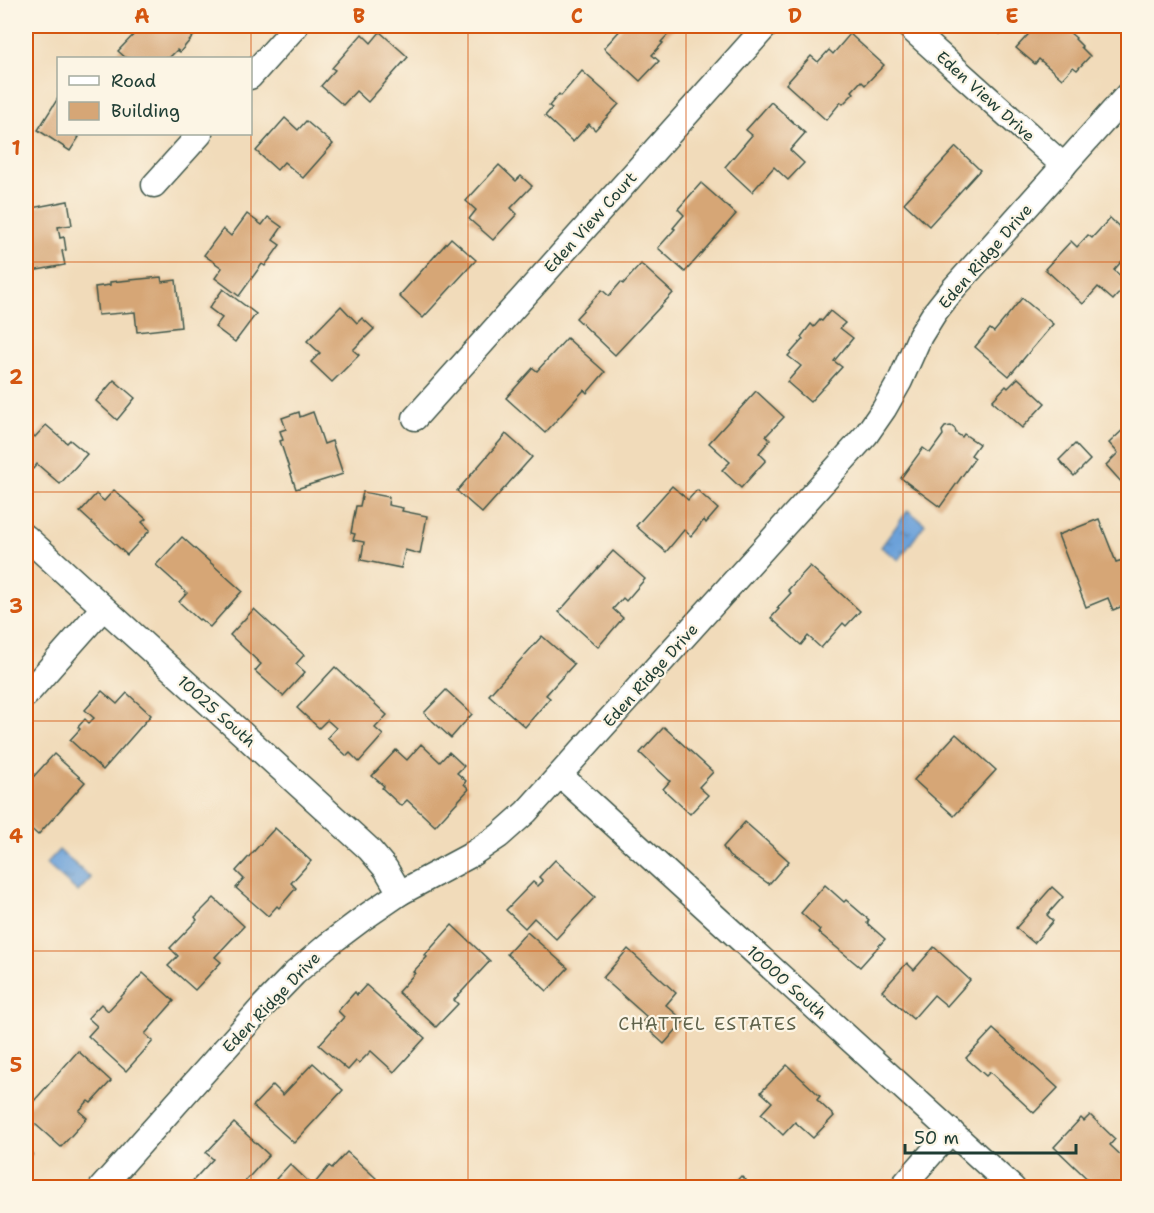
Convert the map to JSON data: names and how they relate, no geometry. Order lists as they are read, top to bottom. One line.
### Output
{"streets":{"street":["Eden View Drive","Eden View Court","Eden Ridge Drive","10025 South","10000 South"]},"crossings":[["Eden View Drive","Eden Ridge Drive"],["Eden Ridge Drive","10025 South"],["Eden Ridge Drive","10000 South"]],"districts":["CHATTEL ESTATES"],"legend":["Road","Building"],"scale_bar":"50 m","grid":{"columns":["A","B","C","D","E"],"rows":["1","2","3","4","5"]}}
